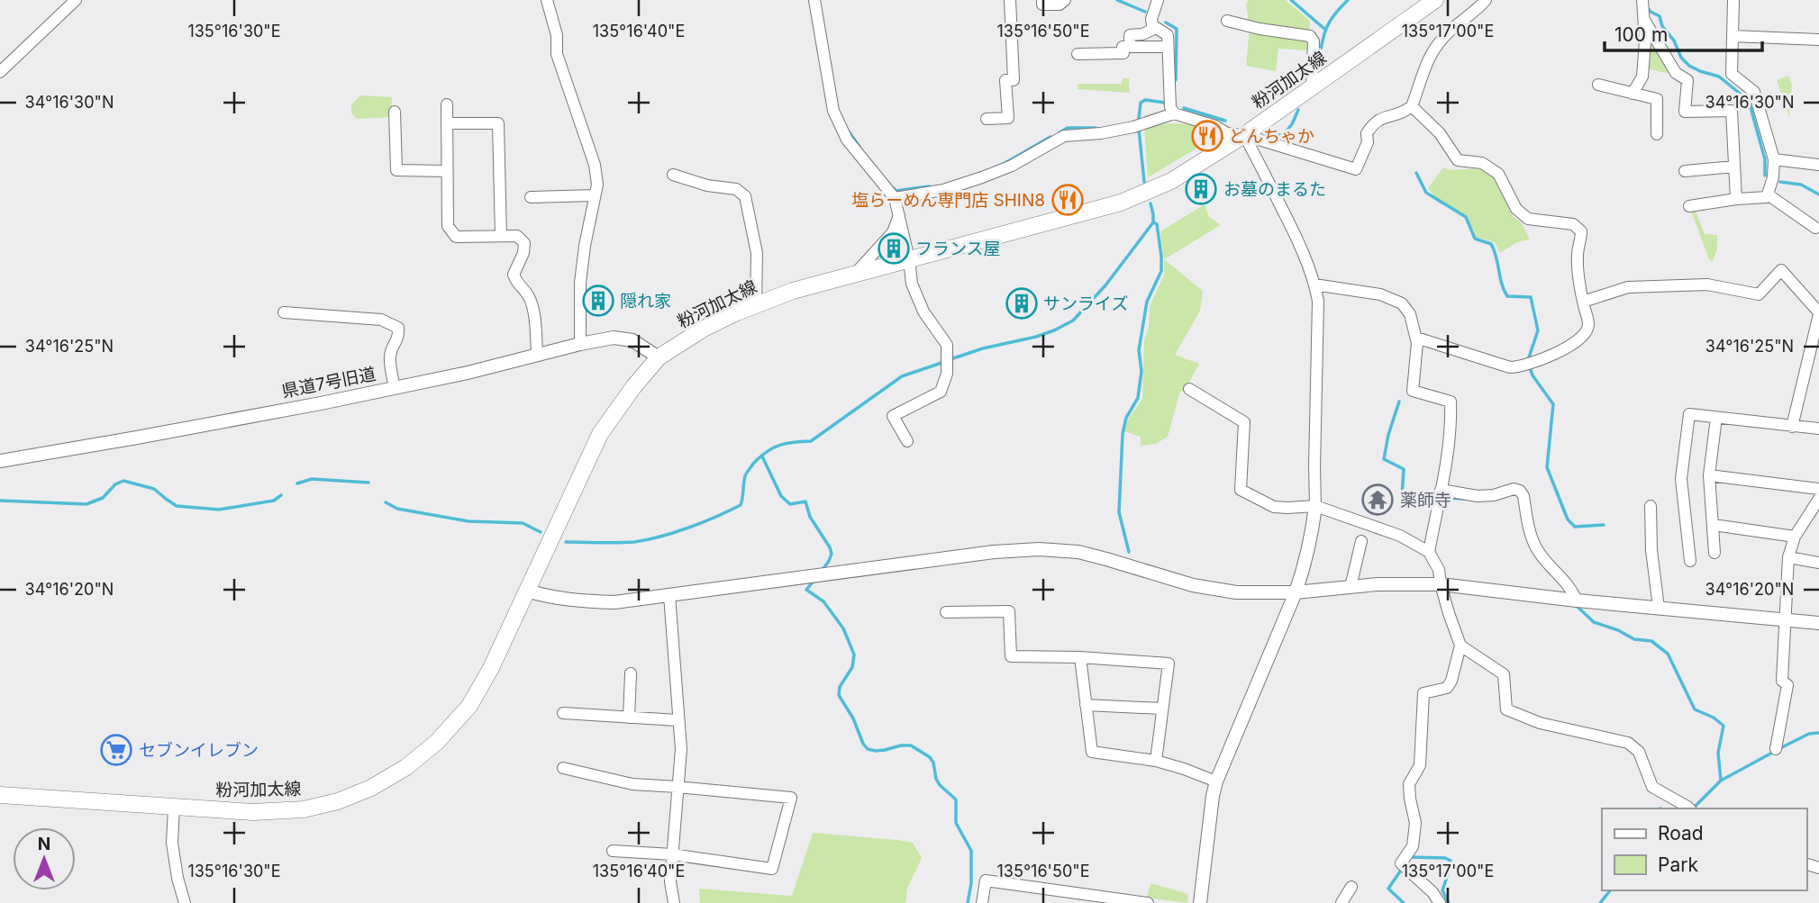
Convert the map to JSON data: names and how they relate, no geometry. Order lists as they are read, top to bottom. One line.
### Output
{"streets":{"main road":["粉河加太線"],"street":["県道7号旧道"]},"crossings":[["粉河加太線","県道7号旧道"]],"places":{"restaurant":["どんちゃか","塩らーめん専門店 SHIN8"],"building":["お墓のまるた","フランス屋","隠れ家","サンライズ"],"temple":["薬師寺"],"supermarket":["セブンイレブン"]},"legend":["Road","Park"],"scale_bar":"100 m","north":"top","coordinates":["135°16'30\"E","135°16'40\"E","135°16'50\"E","135°17'00\"E","34°16'30\"N","34°16'25\"N","34°16'20\"N"]}
